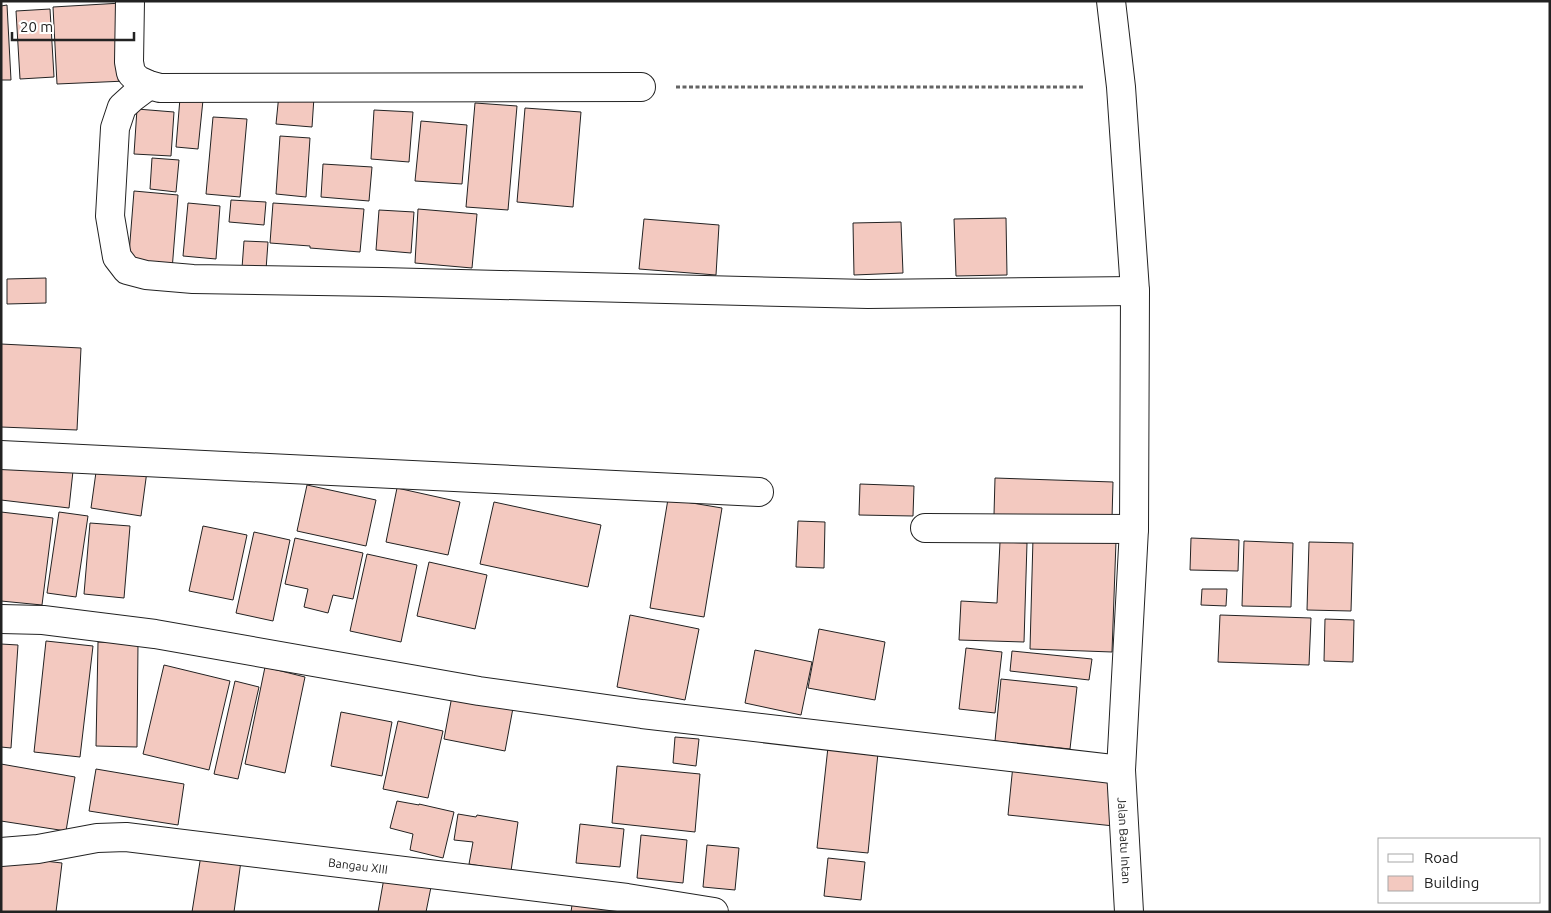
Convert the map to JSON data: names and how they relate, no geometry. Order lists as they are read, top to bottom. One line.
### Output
{"streets":{"street":["Jalan Batu Intan","Bangau XIII"]},"legend":["Road","Building"],"scale_bar":"20 m"}
